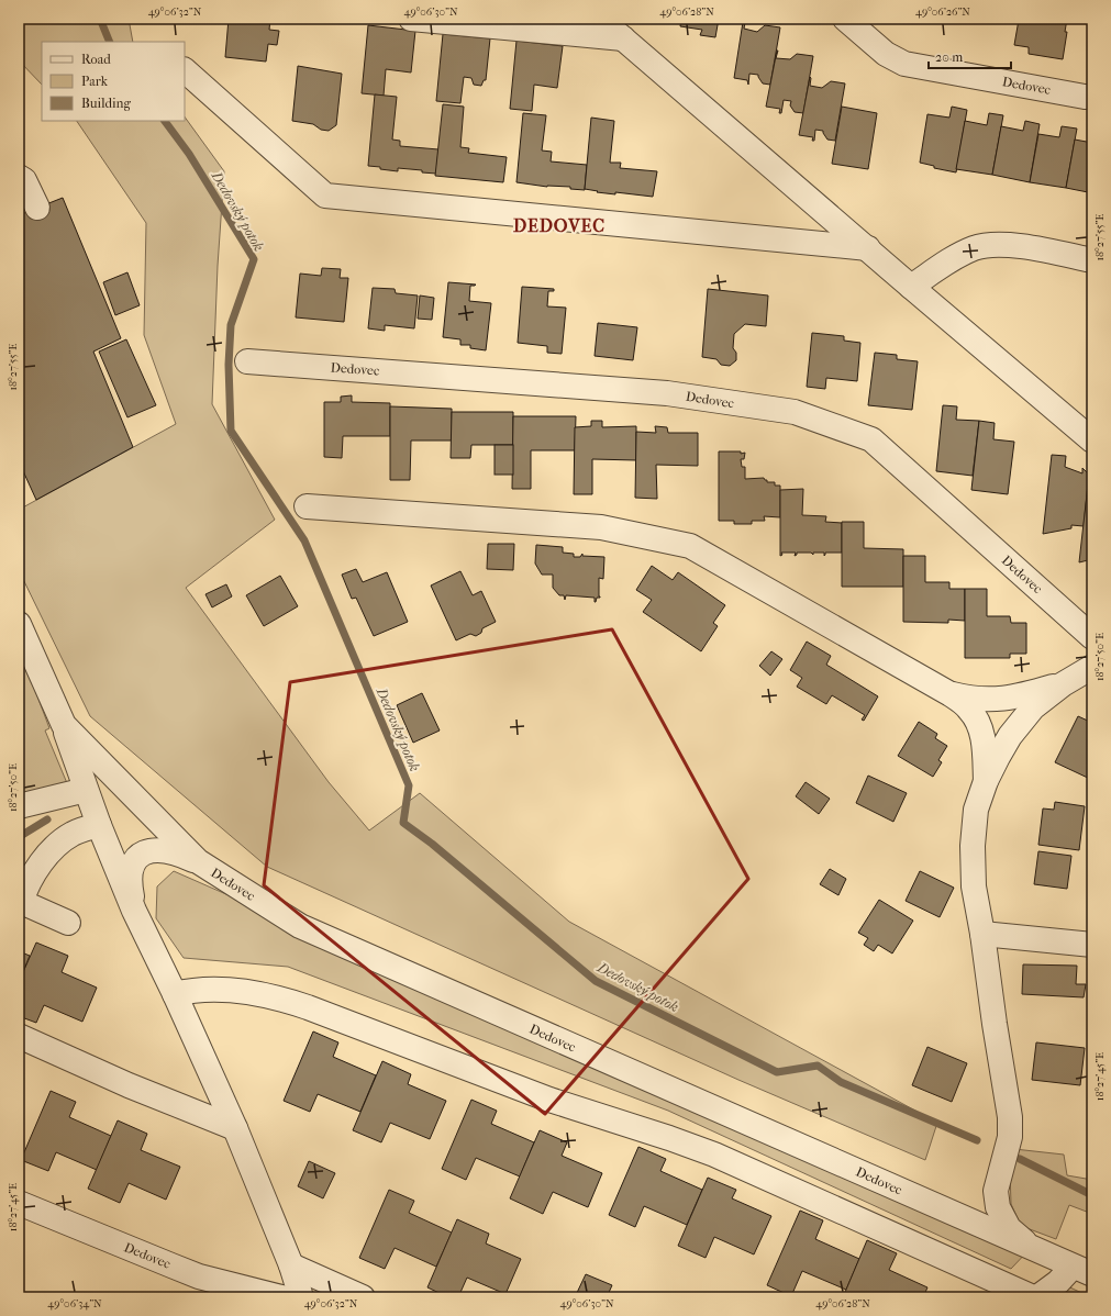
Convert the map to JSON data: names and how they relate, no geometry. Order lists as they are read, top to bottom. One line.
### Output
{"streets":{"street":["Dedovec"]},"districts":["DEDOVEC"],"water":["Dedovský potok"],"legend":["Road","Park","Building"],"scale_bar":"20 m","coordinates":["49°06'32\"N","49°06'30\"N","49°06'28\"N","49°06'26\"N","18°27'55\"E","18°27'50\"E","18°27'45\"E","49°06'34\"N"]}
